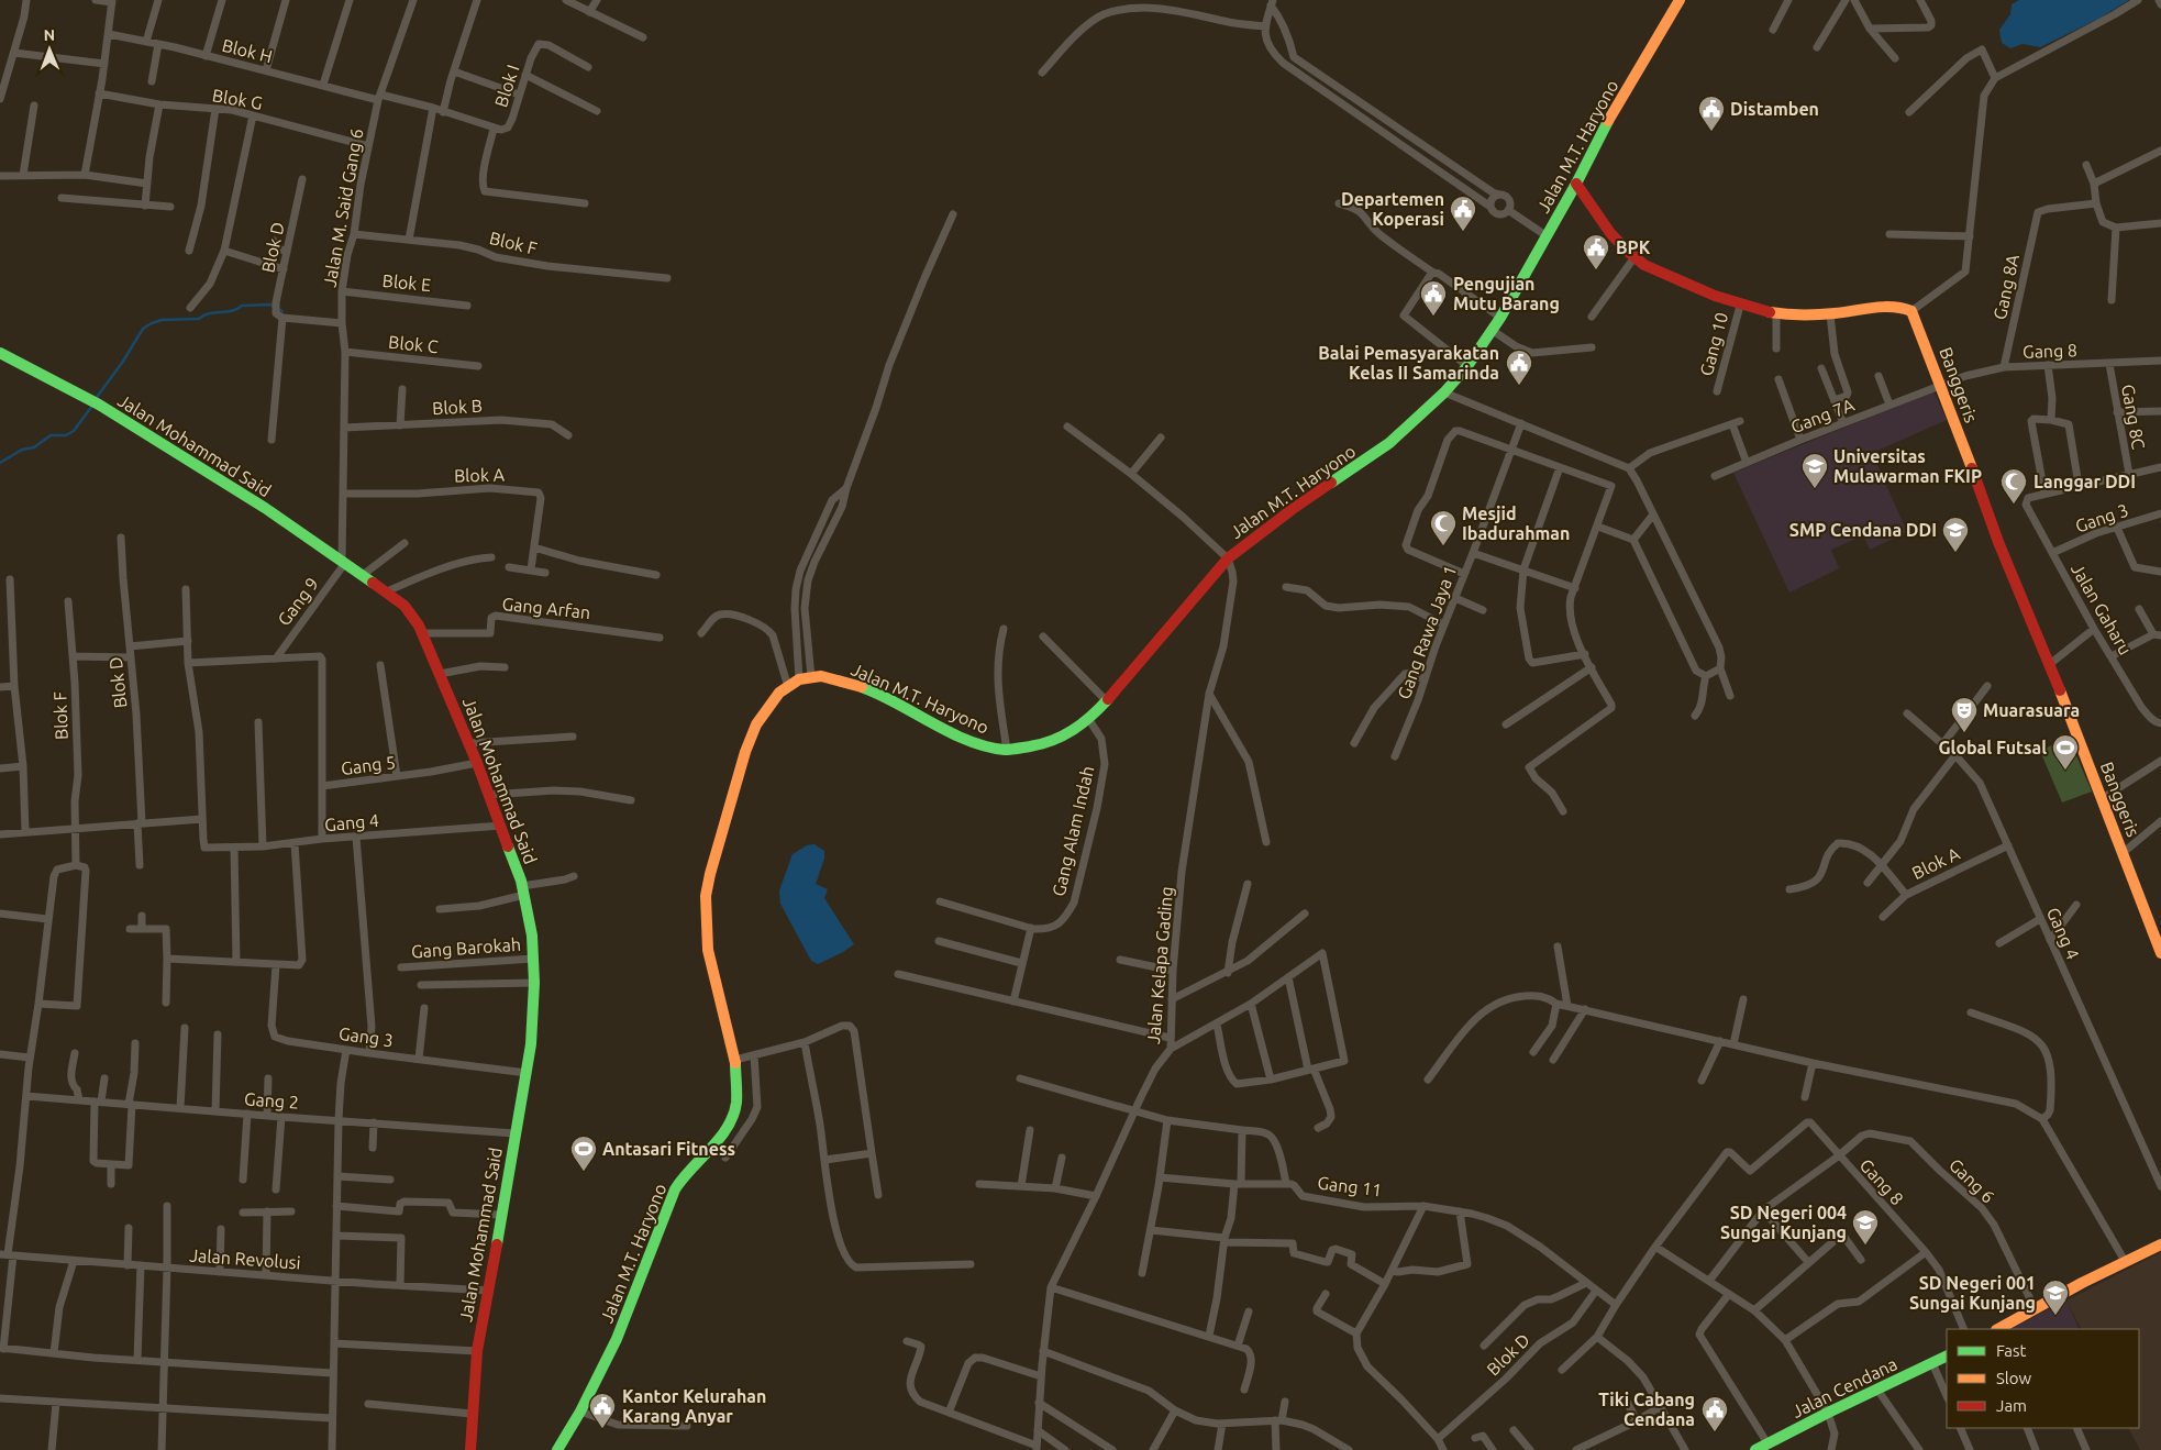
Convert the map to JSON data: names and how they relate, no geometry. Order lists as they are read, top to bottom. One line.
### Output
{"streets":{"street":["Blok H","Blok I","Blok G","Jalan M.T. Haryono","Jalan M. Said Gang 6","Blok F","Blok D","Blok E","Gang 8A","Blok C","Gang 10","Gang 8","Banggeris","Blok B","Gang 7A","Gang 8C","Jalan Mohammad Said","Blok A","Gang 3","Gang 9","Gang Arfan","Jalan Gaharu","Gang Rawa Jaya 1","Gang 5","Gang 4","Gang Alam Indah","Gang Barokah","Jalan Kelapa Gading","Gang 2","Gang 6","Gang 11","Jalan Revolusi","Jalan Cendana"]},"crossings":[["Blok H","Blok I"],["Blok H","Jalan M. Said Gang 6"],["Blok I","Jalan M. Said Gang 6"],["Blok G","Jalan M. Said Gang 6"],["Jalan M.T. Haryono","Gang Alam Indah"],["Jalan M.T. Haryono","Jalan Kelapa Gading"],["Jalan M. Said Gang 6","Blok F"],["Jalan M. Said Gang 6","Blok E"],["Jalan M. Said Gang 6","Blok C"],["Jalan M. Said Gang 6","Blok B"],["Jalan M. Said Gang 6","Jalan Mohammad Said"],["Jalan M. Said Gang 6","Blok A"],["Jalan M. Said Gang 6","Gang 9"],["Blok D","Gang 11"],["Gang 8A","Gang 8"],["Gang 8","Banggeris"],["Gang 8","Gang 7A"],["Gang 8","Gang 8C"],["Gang 8","Gang 6"],["Banggeris","Gang 7A"],["Jalan Mohammad Said","Gang 3"],["Jalan Mohammad Said","Gang 9"],["Jalan Mohammad Said","Gang Arfan"],["Jalan Mohammad Said","Gang 5"],["Jalan Mohammad Said","Gang 4"],["Jalan Mohammad Said","Gang Barokah"],["Jalan Mohammad Said","Gang 2"],["Jalan Mohammad Said","Jalan Revolusi"],["Blok A","Gang 4"],["Gang 3","Jalan Gaharu"],["Gang 9","Gang 5"]],"places":{"public building":["Distamben","Departemen Koperasi","BPK","Pengujian Mutu Barang","Balai Pemasyarakatan Kelas II Samarinda","Kantor Kelurahan Karang Anyar","Tiki Cabang Cendana"],"school or university":["Universitas Mulawarman FKIP","SMP Cendana DDI","SD Negeri 004 Sungai Kunjang","SD Negeri 001 Sungai Kunjang"],"mosque":["Langgar DDI","Mesjid Ibadurahman"],"theatre":["Muarasuara"],"sports":["Global Futsal","Antasari Fitness"]},"legend":["Fast","Slow","Jam"],"north":"top"}
